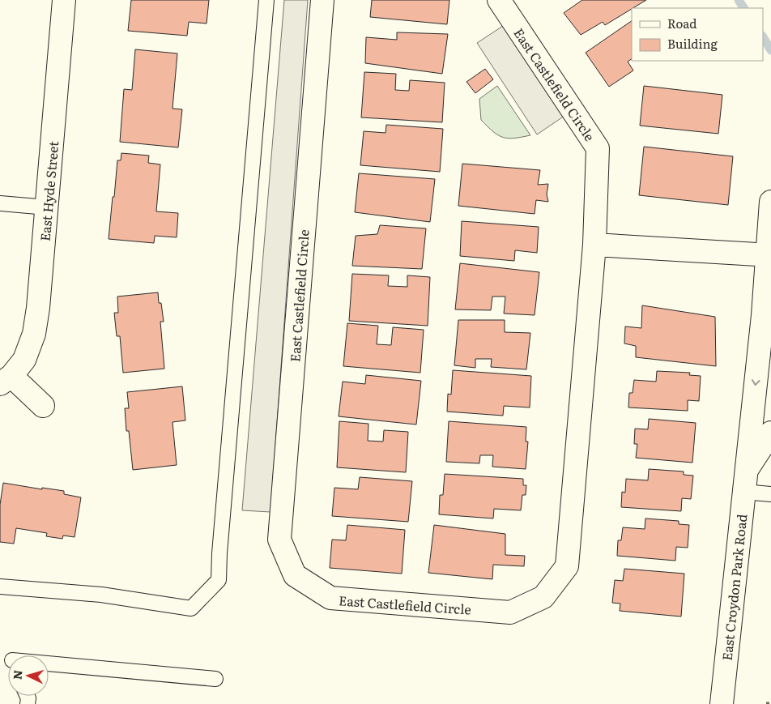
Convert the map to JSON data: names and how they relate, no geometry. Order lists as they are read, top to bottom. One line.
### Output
{"streets":{"street":["East Castlefield Circle","East Hyde Street","East Croydon Park Road"]},"legend":["Road","Building"],"north":"left"}
